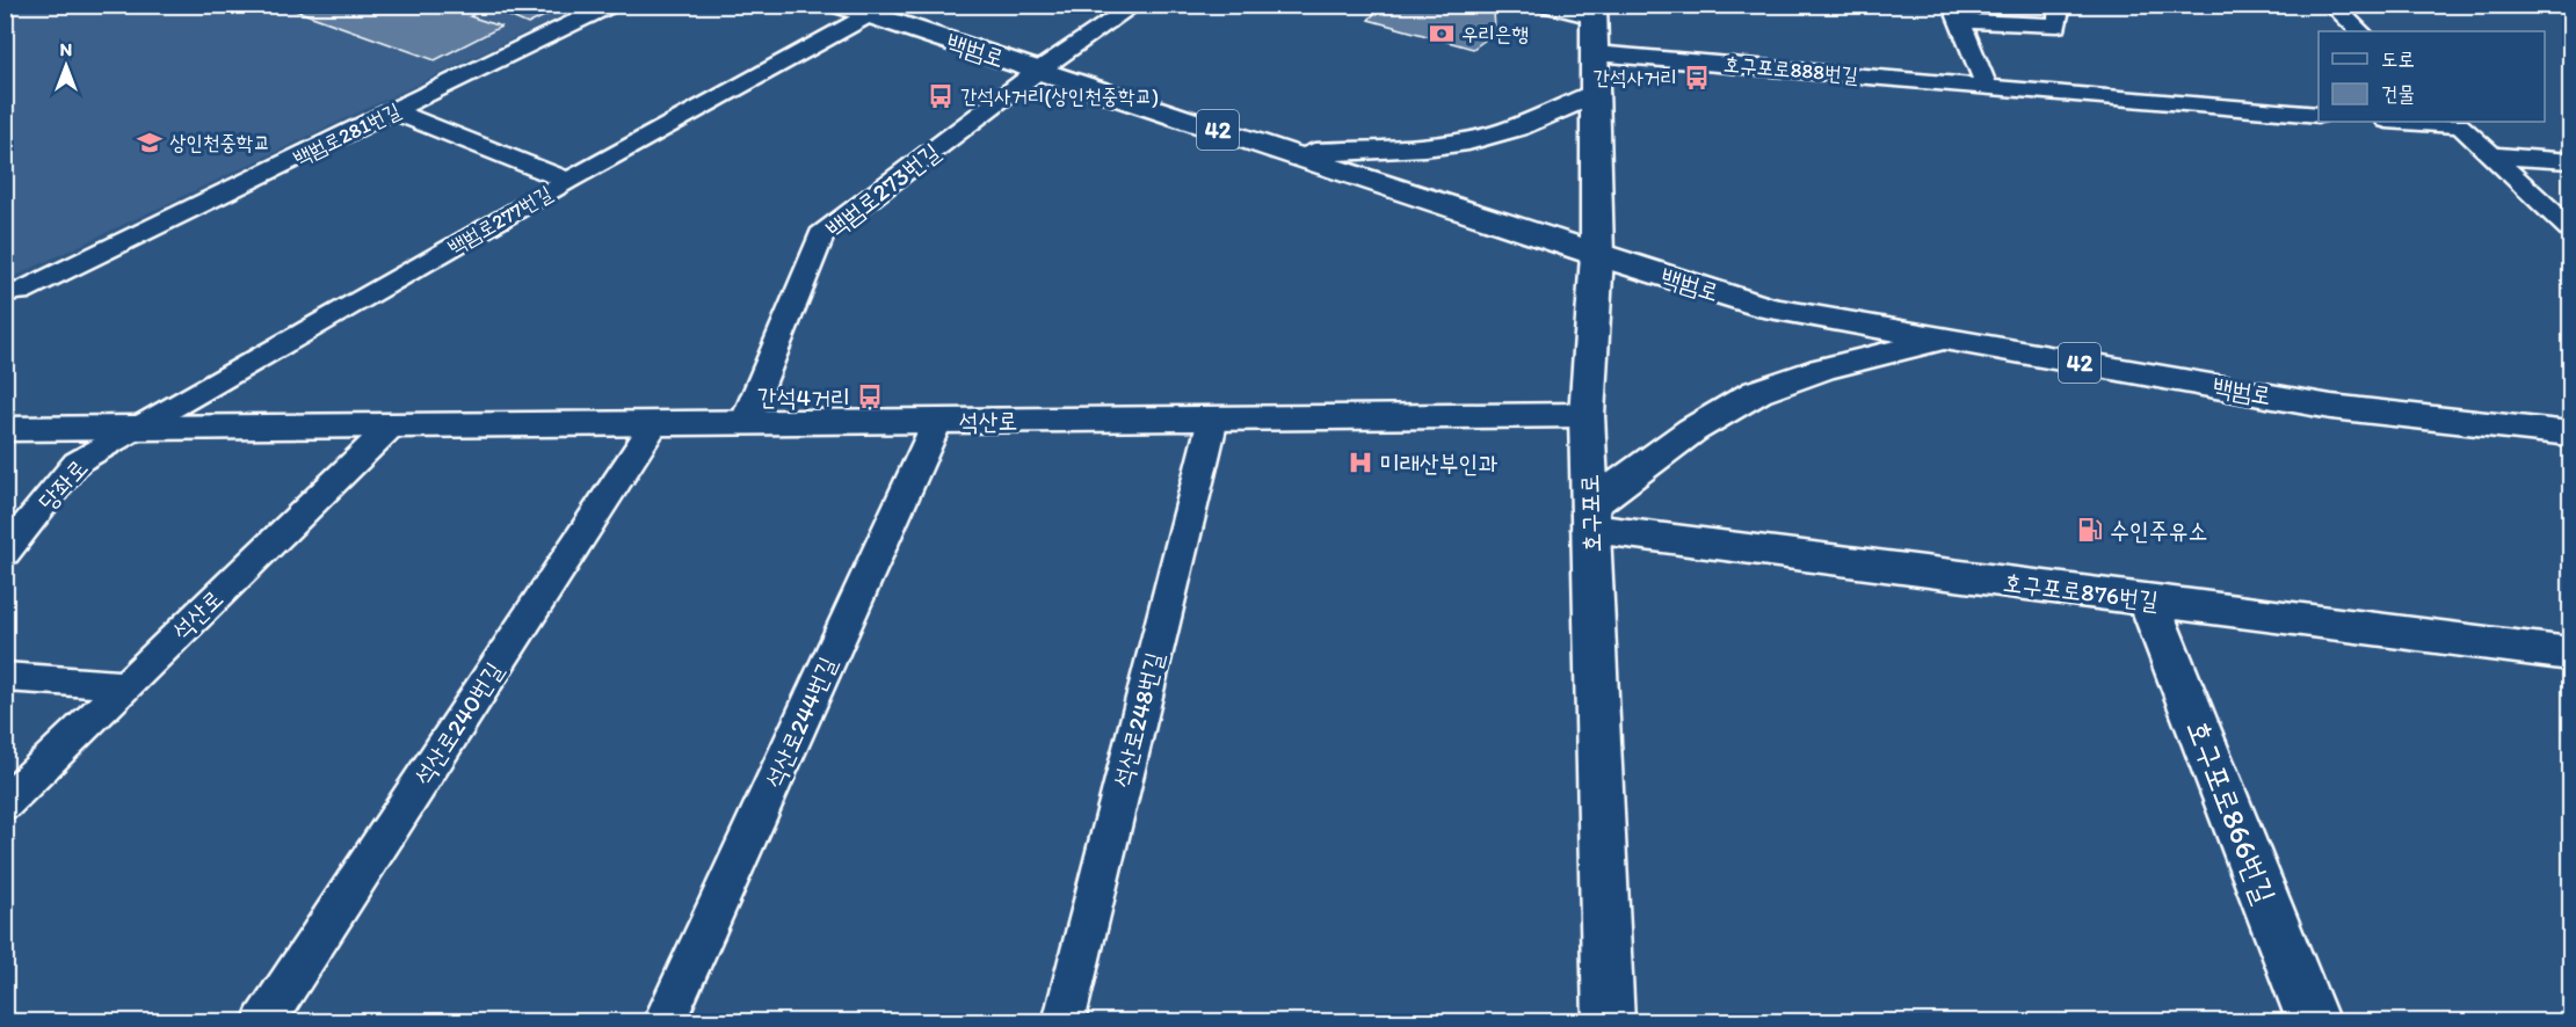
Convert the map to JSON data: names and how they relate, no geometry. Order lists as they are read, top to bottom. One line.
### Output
{"streets":{"main road":["백범로","42","석산로","호구포로","호구포로876번길","호구포로866번길"],"lane":["호구포로888번길","백범로281번길","백범로273번길","백범로277번길","당좌로","석산로248번길","석산로244번길","석산로240번길"]},"crossings":[["백범로","백범로273번길"],["백범로","백범로277번길"],["백범로","호구포로"],["호구포로888번길","호구포로"],["백범로273번길","석산로"],["백범로277번길","석산로"],["백범로277번길","당좌로"],["석산로","당좌로"],["석산로","호구포로"],["석산로","석산로248번길"],["석산로","석산로244번길"],["석산로","석산로240번길"],["호구포로","호구포로876번길"],["호구포로876번길","호구포로866번길"]],"places":{"bank":["우리은행"],"bus stop":["간석사거리","간석사거리(상인천중학교)","간석4거리"],"school or university":["상인천중학교"],"hospital":["미래산부인과"],"fuel station":["수인주유소"]},"legend":["도로","건물"],"north":"top"}
